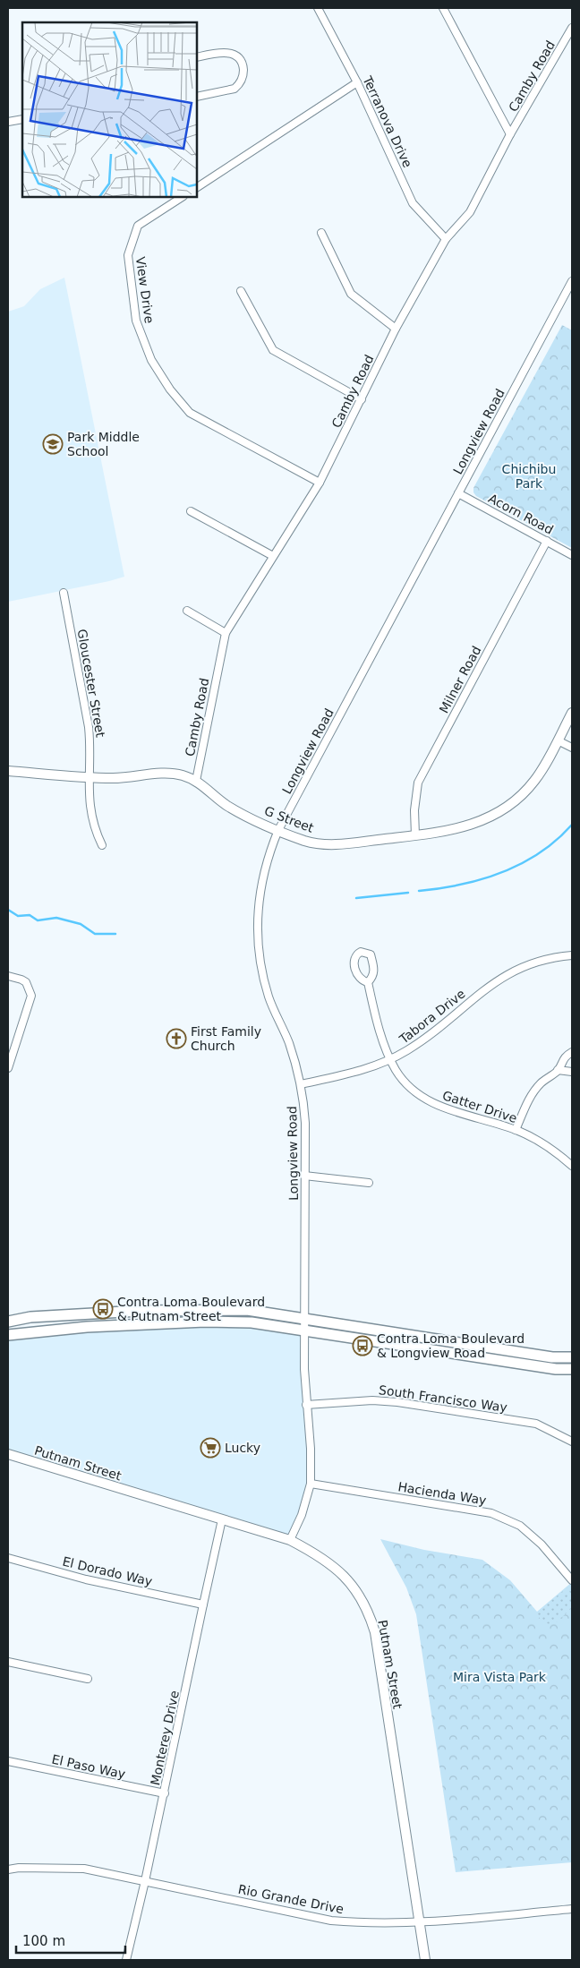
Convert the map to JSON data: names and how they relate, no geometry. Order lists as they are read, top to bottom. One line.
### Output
{"streets":{"street":["Camby Road","Terranova Drive","View Drive","Longview Road","Acorn Road","Milner Road","Gloucester Street","G Street","Tabora Drive","Gatter Drive","South Francisco Way","Putnam Street","Hacienda Way","El Dorado Way","Monterey Drive","El Paso Way","Rio Grande Drive"]},"crossings":[["Camby Road","Terranova Drive"],["Camby Road","View Drive"],["Camby Road","G Street"],["Longview Road","Acorn Road"],["Longview Road","G Street"],["Longview Road","Tabora Drive"],["Longview Road","South Francisco Way"],["Longview Road","Putnam Street"],["Longview Road","Hacienda Way"],["Acorn Road","Milner Road"],["Milner Road","G Street"],["Gloucester Street","G Street"],["Tabora Drive","Gatter Drive"],["Putnam Street","Monterey Drive"],["Putnam Street","Rio Grande Drive"],["El Dorado Way","Monterey Drive"],["Monterey Drive","El Paso Way"],["Monterey Drive","Rio Grande Drive"]],"parks":["Chichibu Park","Mira Vista Park"],"places":{"school or university":["Park Middle School"],"church":["First Family Church"],"bus stop":["Contra Loma Boulevard & Putnam Street","Contra Loma Boulevard & Longview Road"],"supermarket":["Lucky"]},"scale_bar":"100 m"}
